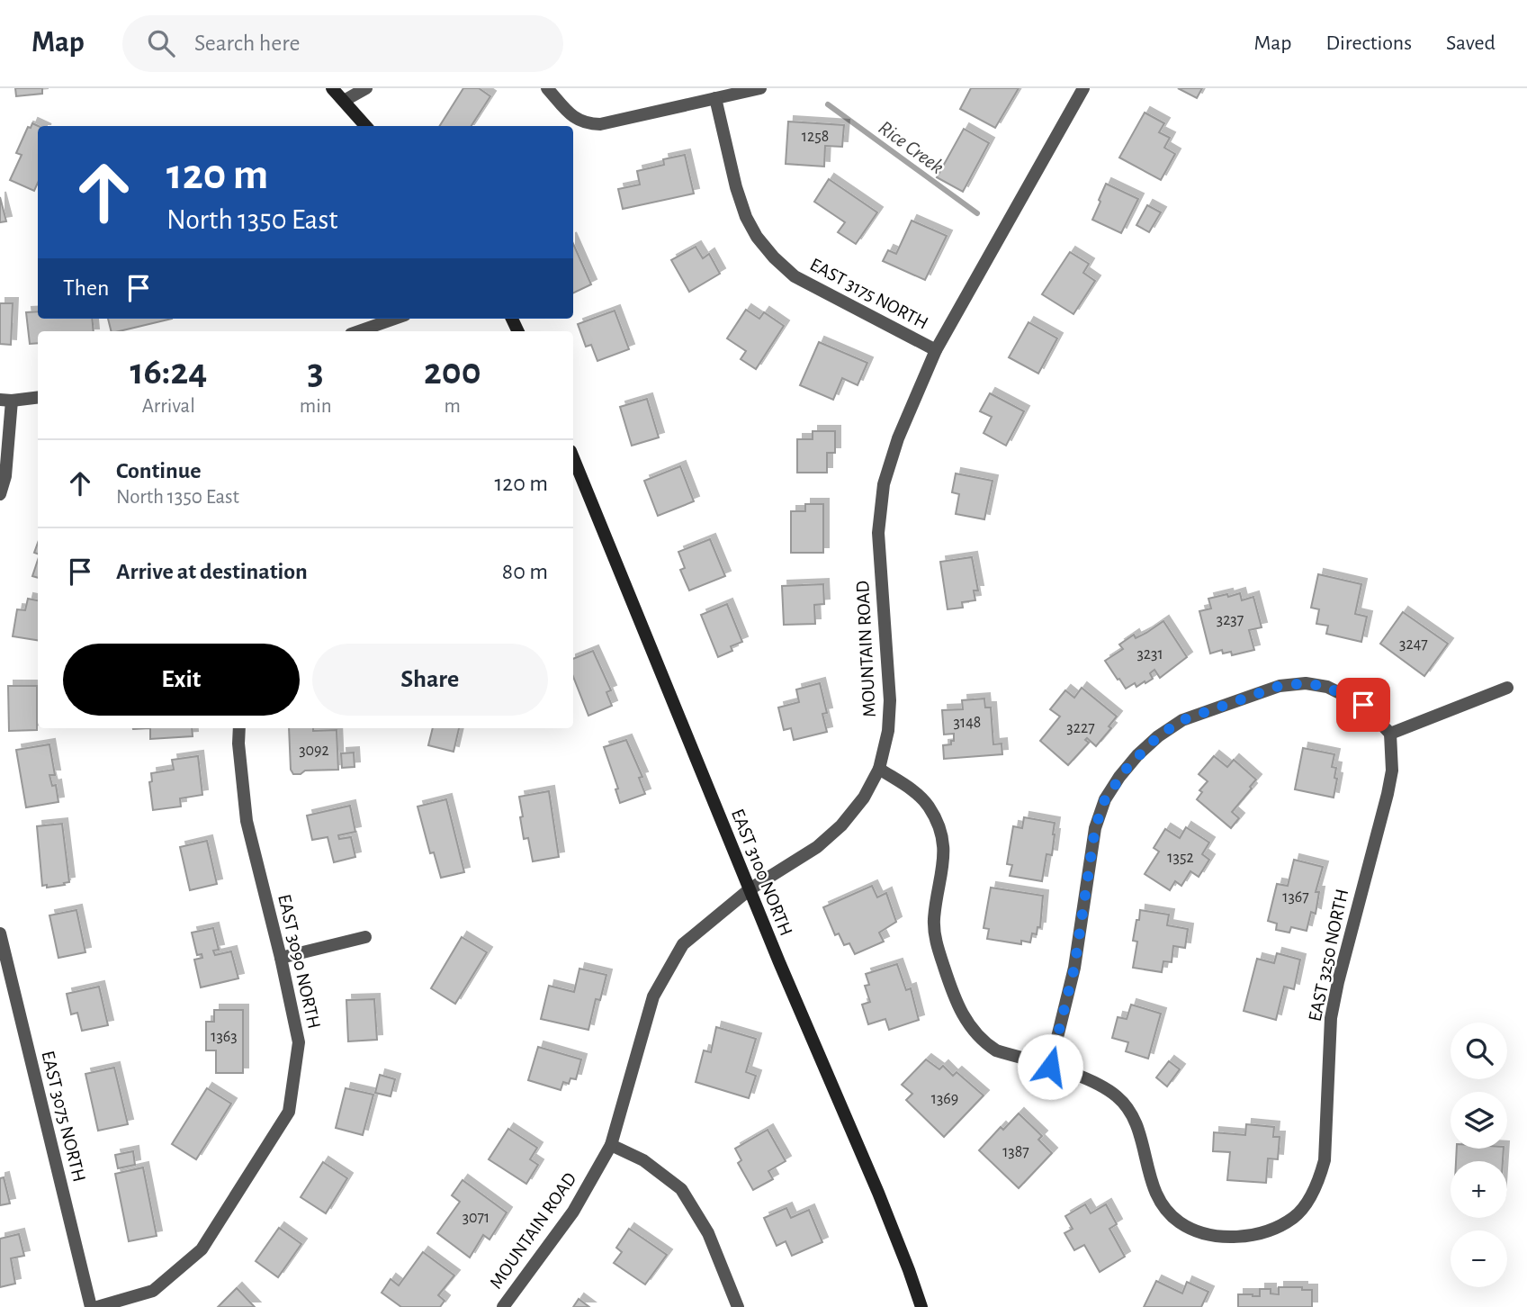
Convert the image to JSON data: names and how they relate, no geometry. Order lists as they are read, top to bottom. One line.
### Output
{"streets":{"main road":["EAST 3100 NORTH"],"street":["EAST 3175 NORTH","MOUNTAIN ROAD","EAST 3250 NORTH","EAST 3090 NORTH","EAST 3075 NORTH"]},"crossings":[["EAST 3175 NORTH","MOUNTAIN ROAD"],["MOUNTAIN ROAD","EAST 3100 NORTH"]],"water":["Rice Creek"],"house_numbers":["1258","3237","3247","3231","3148","3227","3092","1352","1367","1363","1369","1387","3071"],"page":{"header":"Map","search":"Search here","nav":["Map","Directions","Saved"],"turn":["120 m","North 1350 East"],"then":"Then","eta":["16:24","Arrival","3","min","200","m"],"list":[{"name":"Continue","note":"North 1350 East","value":"120 m"},{"name":"Arrive at destination","value":"80 m"}],"buttons":["Exit","Share"],"map_buttons":["+","−"]}}
